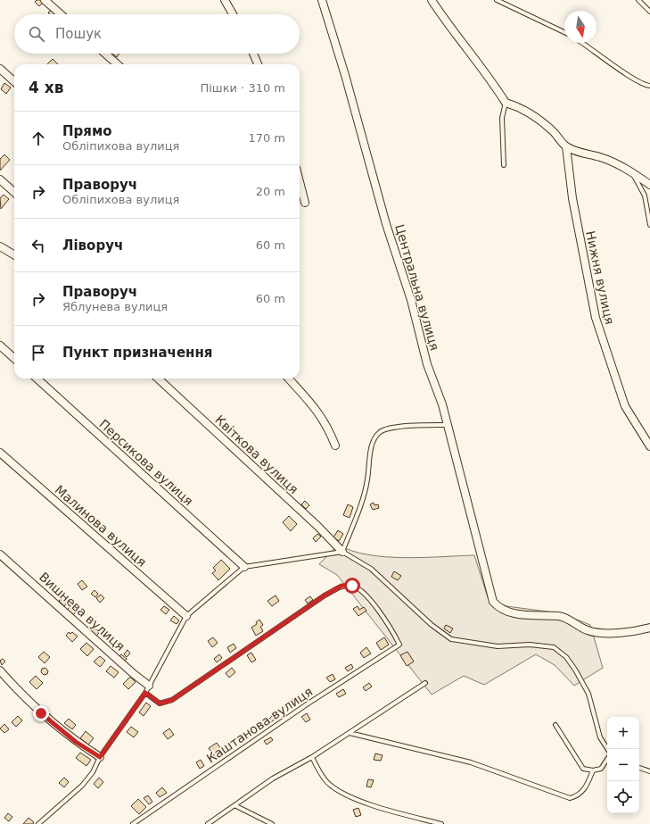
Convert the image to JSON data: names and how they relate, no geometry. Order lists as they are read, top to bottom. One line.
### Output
{"streets":{"street":["Нижня вулиця","Центральна вулиця","Квіткова вулиця","Персикова вулиця","Малинова вулиця","Вишнева вулиця"],"lane":["Каштанова вулиця"]},"north":"bottom","page":{"search":"Пошук","heading":["4 хв","Пішки · 310 m"],"list":[["Прямо","Обліпихова вулиця","170 m"],["Праворуч","Обліпихова вулиця","20 m"],["Ліворуч","60 m"],["Праворуч","Яблунева вулиця","60 m"],"Пункт призначення"],"map_buttons":["+","−"]}}
